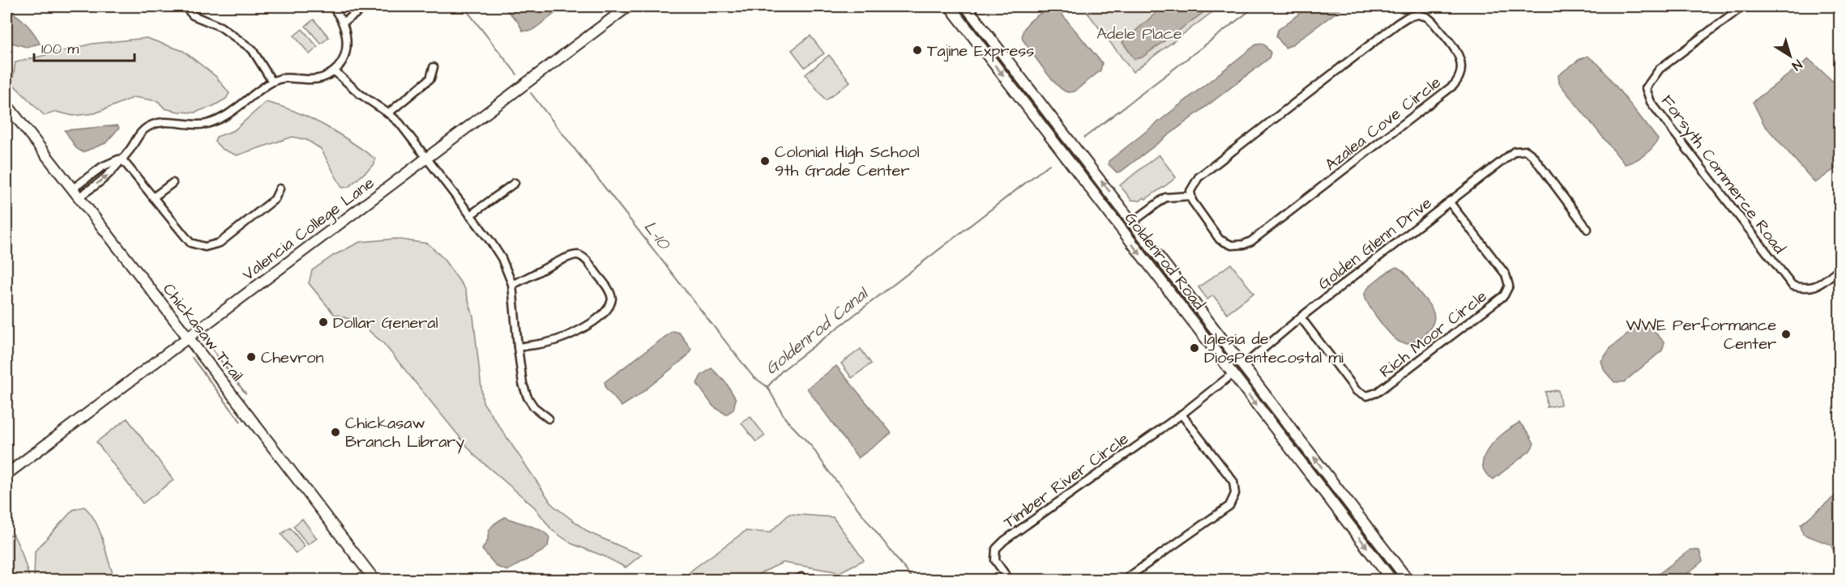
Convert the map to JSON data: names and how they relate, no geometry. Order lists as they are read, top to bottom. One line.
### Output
{"streets":{"main road":["Valencia College Lane","Goldenrod Road","Chickasaw Trail"],"street":["Azalea Cove Circle","Forsyth Commerce Road","Golden Glenn Drive","Rich Moor Circle","Timber River Circle"]},"crossings":[["Valencia College Lane","Chickasaw Trail"],["Golden Glenn Drive","Goldenrod Road"],["Golden Glenn Drive","Rich Moor Circle"],["Goldenrod Road","Timber River Circle"]],"water":["L-10","Goldenrod Canal"],"parks":["Adele Place"],"places":["Tajine Express","Colonial High School 9th Grade Center","Dollar General","WWE Performance Center","Iglesia de DiosPentecostal mi","Chevron","Chickasaw Branch Library"],"scale_bar":"100 m","north":"bottom right"}
